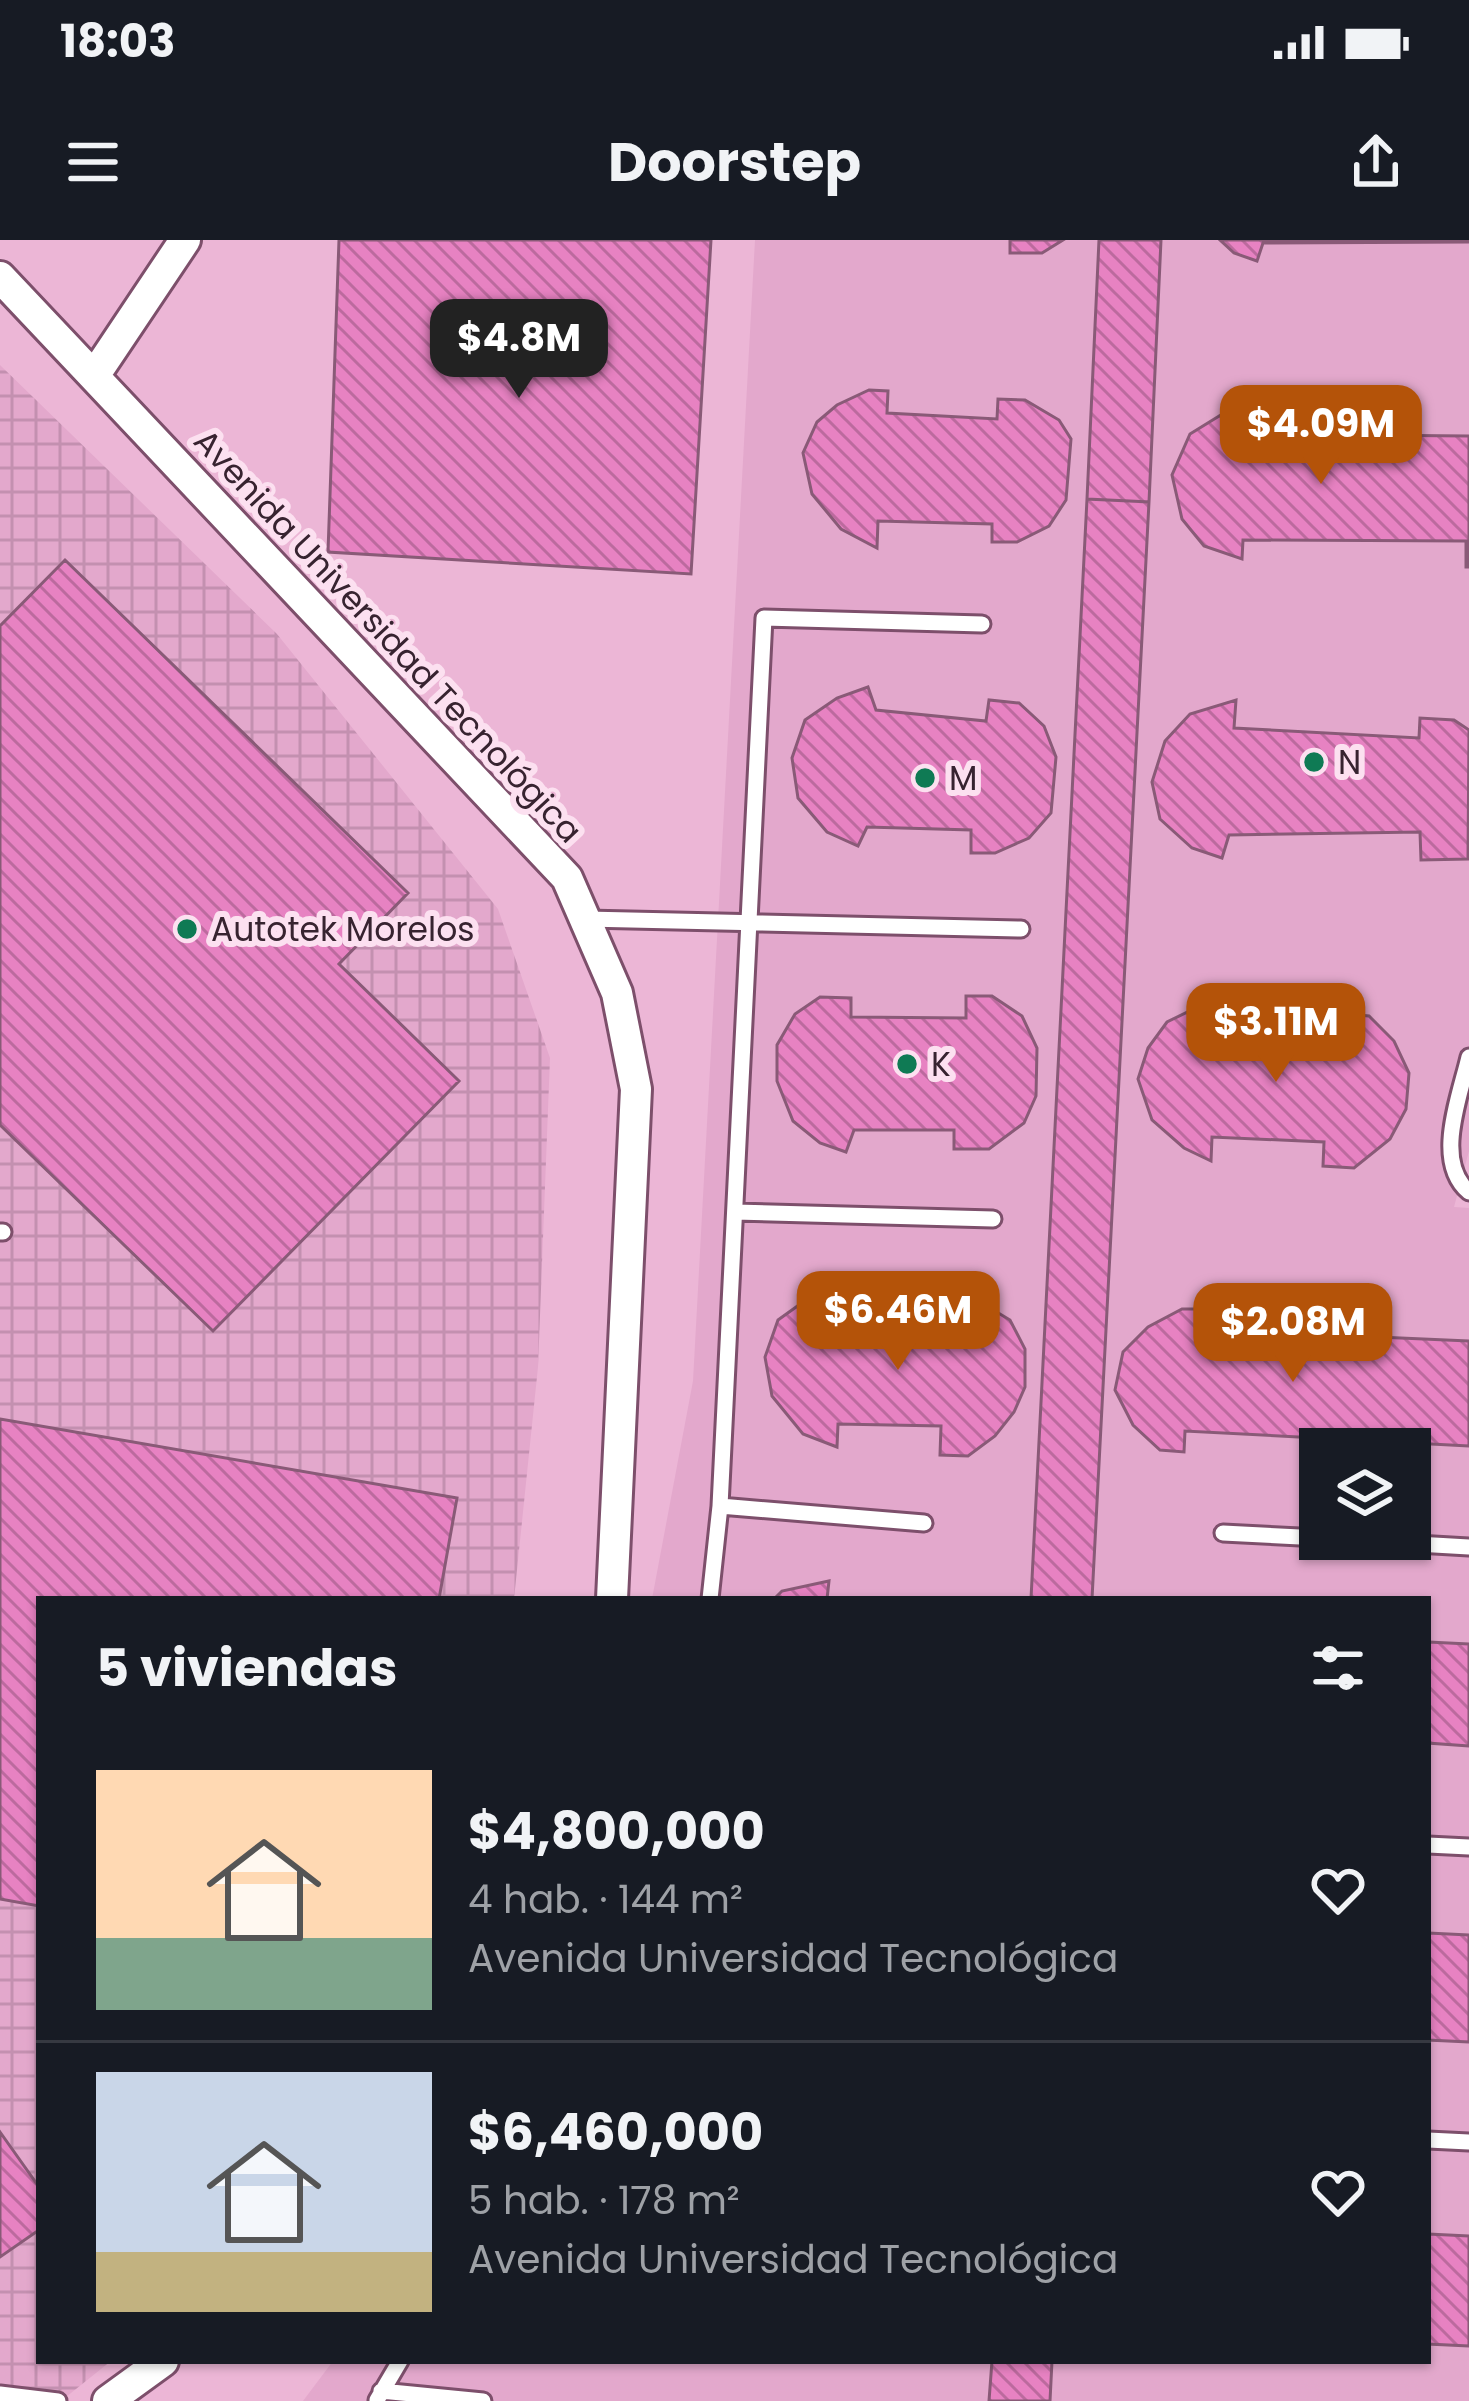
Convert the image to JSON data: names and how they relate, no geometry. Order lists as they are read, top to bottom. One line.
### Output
{"streets":{"street":["Avenida Universidad Tecnológica"]},"places":["N","M","Autotek Morelos","K"],"page":{"status":"18:03","header":"Doorstep","price":["$4.8M","$4.09M","$3.11M","$6.46M","$2.08M"],"heading":"5 viviendas","list":[{"name":"$4,800,000","note":"4 hab. · 144 m² · Avenida Universidad Tecnológica"},{"name":"$6,460,000","note":"5 hab. · 178 m² · Avenida Universidad Tecnológica"}]}}
